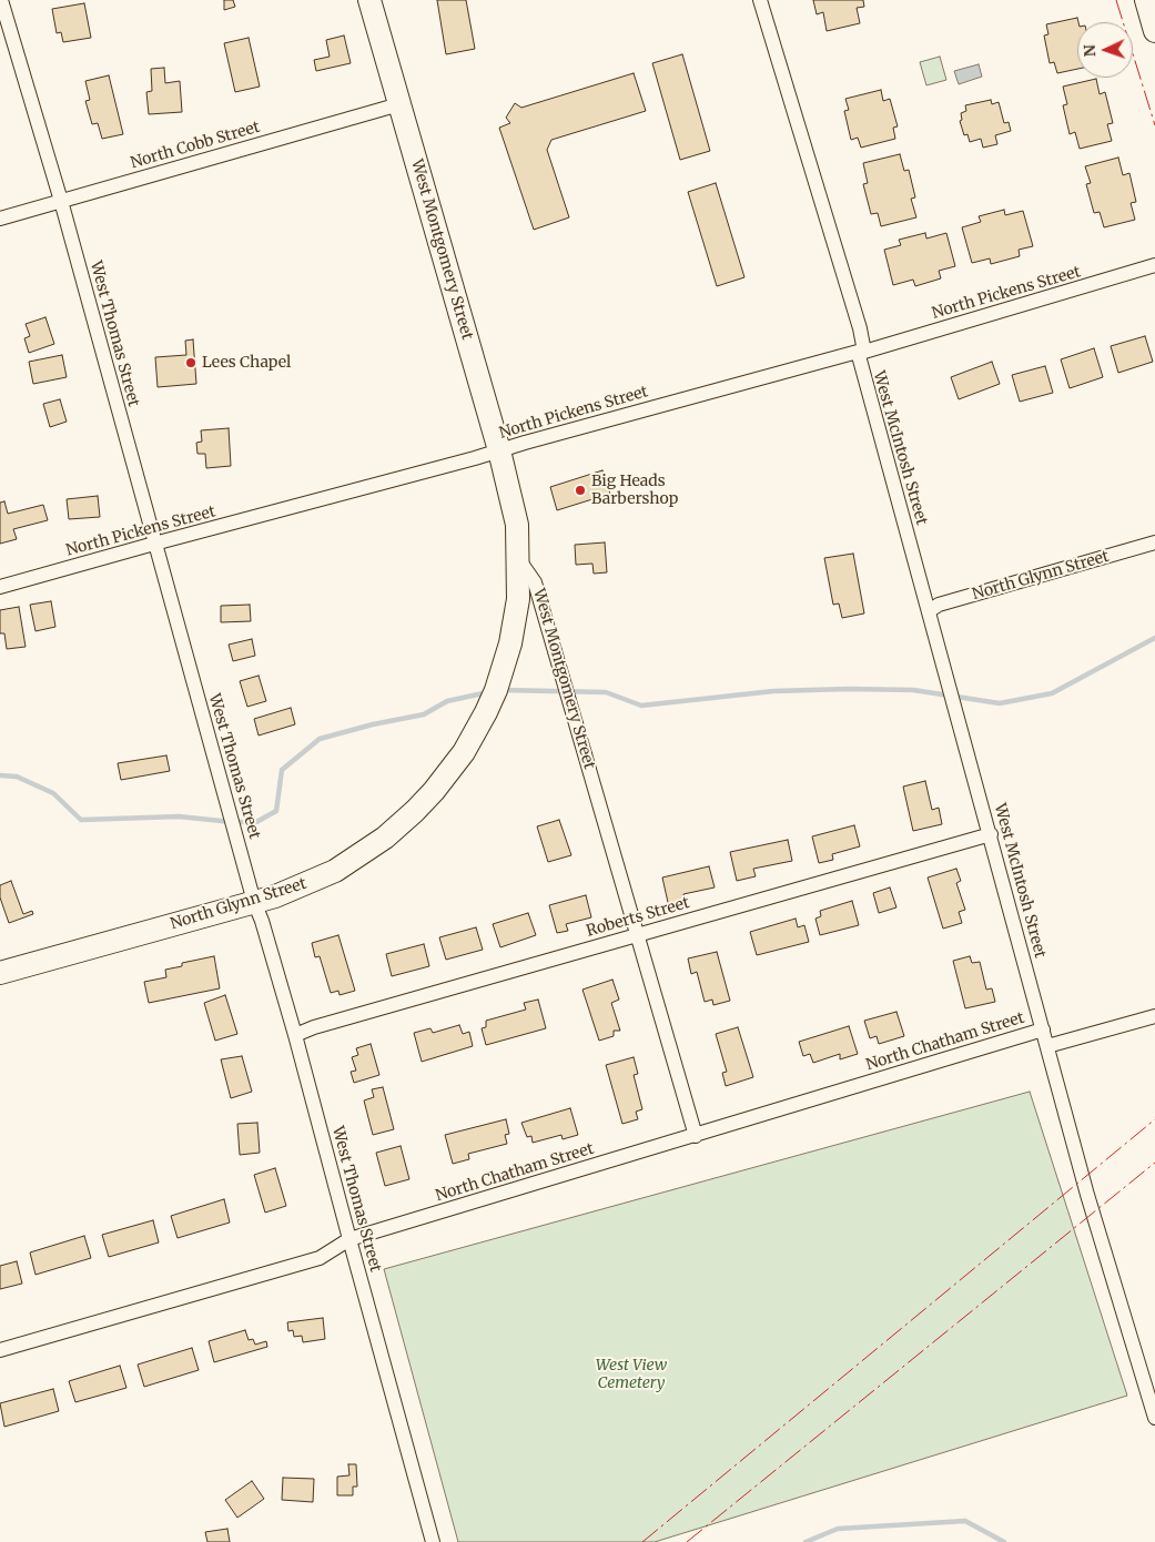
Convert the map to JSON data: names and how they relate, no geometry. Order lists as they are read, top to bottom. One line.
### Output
{"streets":{"main road":["West Montgomery Street","North Glynn Street"],"street":["North Cobb Street","North Pickens Street","West Thomas Street","West McIntosh Street","Roberts Street","North Chatham Street"]},"crossings":[["North Cobb Street","West Montgomery Street"],["North Cobb Street","West Thomas Street"],["West Montgomery Street","North Pickens Street"],["West Montgomery Street","North Glynn Street"],["West Montgomery Street","Roberts Street"],["West Montgomery Street","North Chatham Street"],["North Pickens Street","West Thomas Street"],["North Pickens Street","West McIntosh Street"],["West Thomas Street","North Glynn Street"],["West Thomas Street","Roberts Street"],["West Thomas Street","North Chatham Street"],["West McIntosh Street","North Glynn Street"],["West McIntosh Street","Roberts Street"],["West McIntosh Street","North Chatham Street"]],"parks":["West View Cemetery"],"places":["Lees Chapel","Big Heads Barbershop"],"north":"left"}
